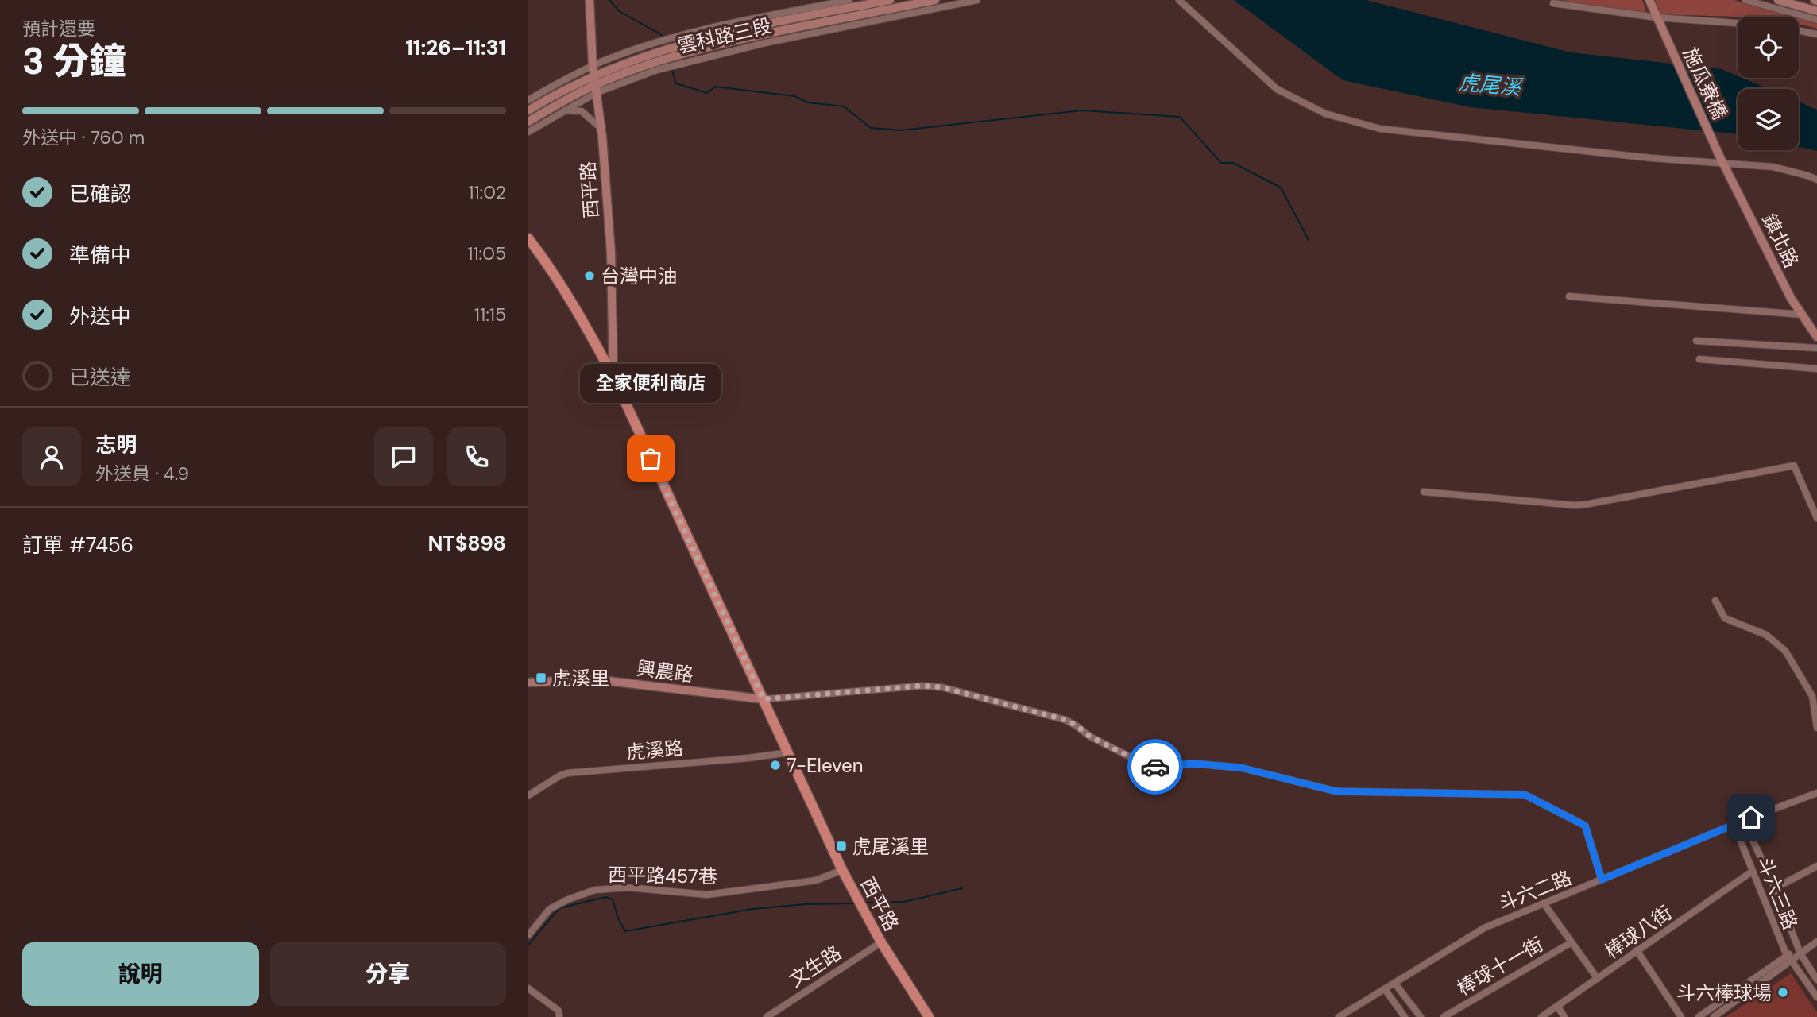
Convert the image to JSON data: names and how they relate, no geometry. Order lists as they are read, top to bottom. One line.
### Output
{"streets":{"main road":["雲科路三段","施瓜寮橋","西平路","鎮北路","興農路"],"street":["虎溪路","西平路457巷","斗六二路","斗六三路","棒球八街","文生路","棒球十一街"]},"crossings":[["雲科路三段","西平路"],["施瓜寮橋","鎮北路"],["西平路","興農路"],["西平路","虎溪路"],["西平路","西平路457巷"],["西平路","文生路"],["斗六二路","斗六三路"],["斗六三路","棒球八街"]],"water":["虎尾溪"],"places":{"other":["台灣中油","全家便利商店","7-Eleven","斗六棒球場"],"transit":["虎溪里","虎尾溪里"]},"page":{"heading":["3 分鐘","預計還要","11:26–11:31"],"panel":["志明","外送員 · 4.9","訂單 #7456","NT$898"],"bar":"外送中 · 760 m","list":[["已確認","11:02"],["準備中","11:05"],["外送中","11:15"],"已送達"],"bubble":"全家便利商店","buttons":["說明","分享"]}}
